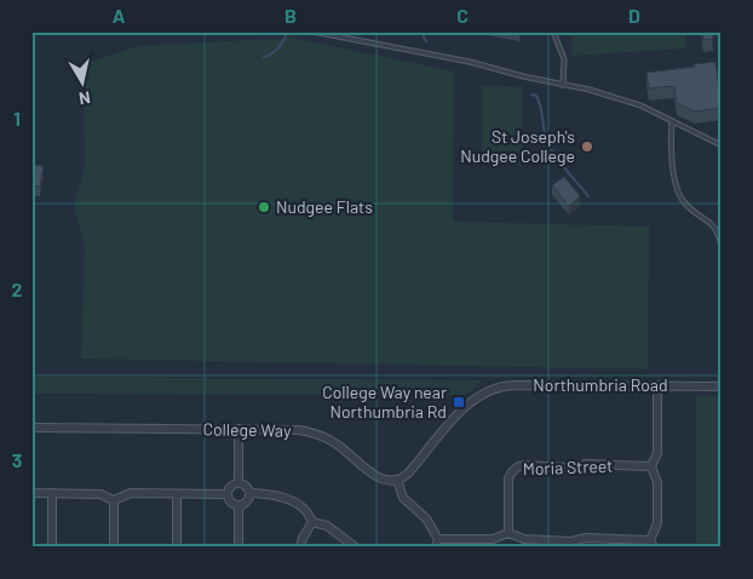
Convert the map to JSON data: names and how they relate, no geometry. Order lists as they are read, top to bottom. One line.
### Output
{"streets":{"street":["Northumbria Road","College Way","Moria Street"]},"crossings":[["Northumbria Road","College Way"]],"places":{"other":["St Joseph's Nudgee College","Nudgee Flats"],"transit":["College Way near Northumbria Rd"]},"north":"bottom","grid":{"columns":["A","B","C","D"],"rows":["1","2","3"]}}
